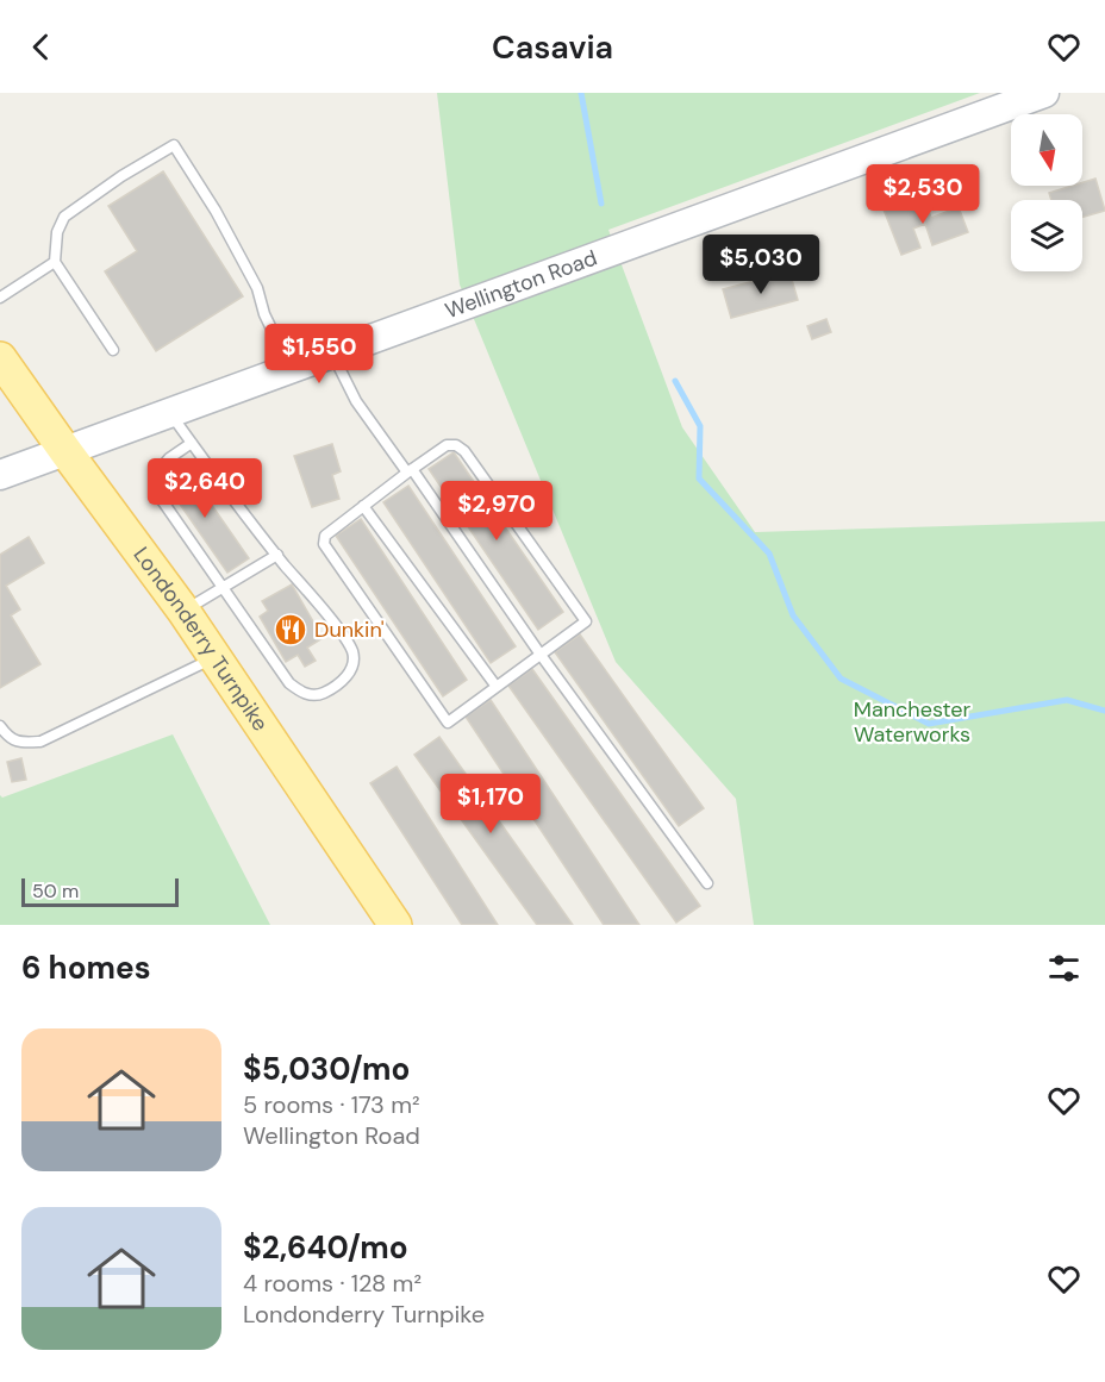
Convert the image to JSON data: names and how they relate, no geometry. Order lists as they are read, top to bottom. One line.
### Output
{"streets":{"main road":["Wellington Road","Londonderry Turnpike"]},"crossings":[["Wellington Road","Londonderry Turnpike"]],"parks":["Manchester Waterworks"],"places":{"restaurant":["Dunkin'"]},"scale_bar":"50 m","north":"bottom","page":{"header":"Casavia","price":["$2,530","$5,030","$1,550","$2,640","$2,970","$1,170"],"scale":"50 m","heading":"6 homes","list":[{"name":"$5,030/mo","note":"5 rooms · 173 m² · Wellington Road"},{"name":"$2,640/mo","note":"4 rooms · 128 m² · Londonderry Turnpike"}]}}
